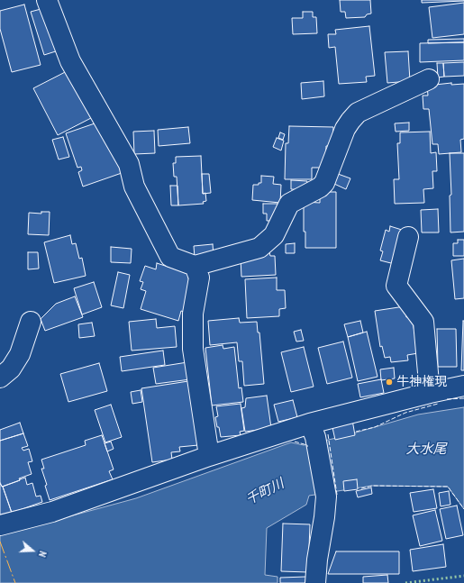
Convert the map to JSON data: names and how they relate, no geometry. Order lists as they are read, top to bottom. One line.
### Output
{"water":["大水尾","千町川"],"places":["牛神権現"],"north":"right"}
